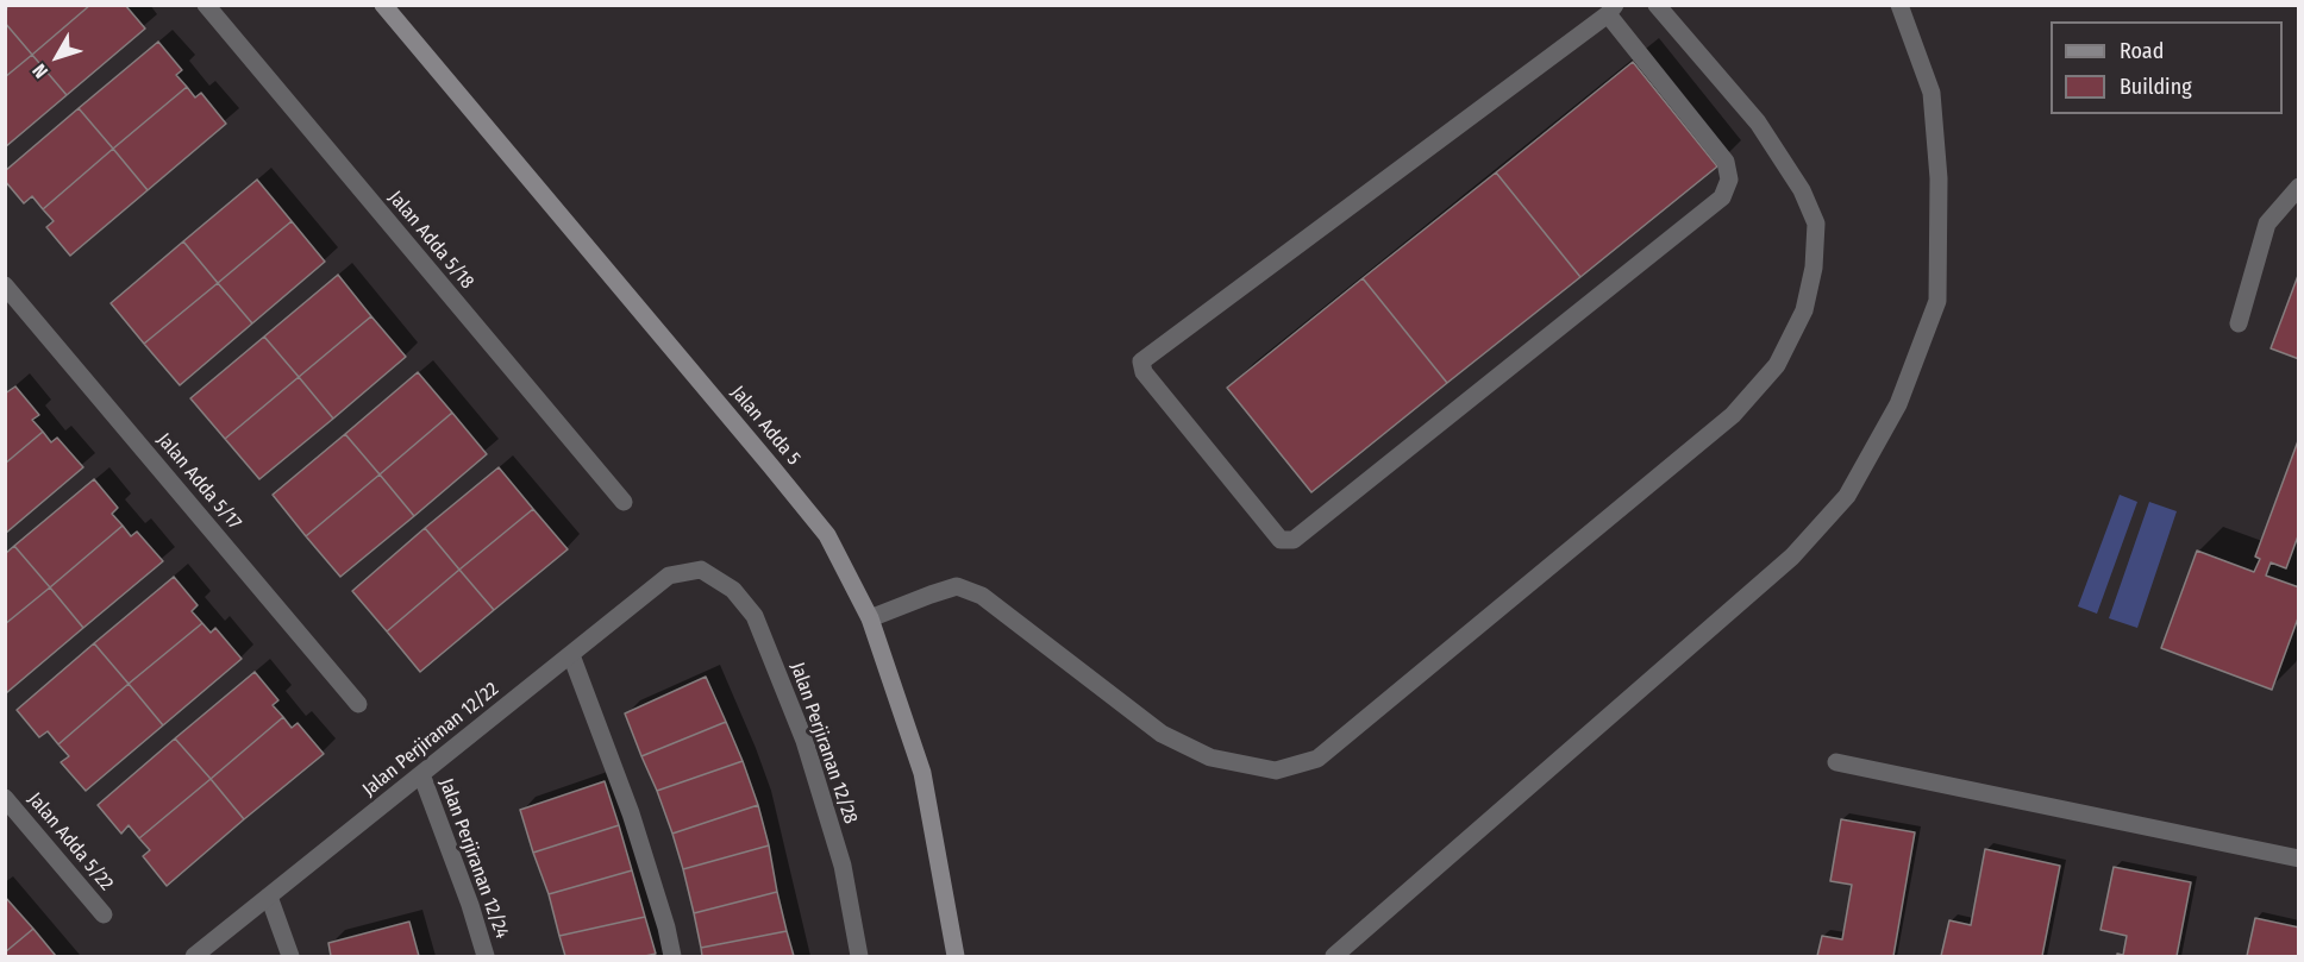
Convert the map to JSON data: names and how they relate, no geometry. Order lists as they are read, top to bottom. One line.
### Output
{"streets":{"main road":["Jalan Adda 5"],"street":["Jalan Adda 5/18","Jalan Adda 5/17","Jalan Perjiranan 12/22","Jalan Perjiranan 12/28","Jalan Adda 5/22","Jalan Perjiranan 12/24"]},"crossings":[["Jalan Perjiranan 12/22","Jalan Perjiranan 12/28"],["Jalan Perjiranan 12/22","Jalan Perjiranan 12/24"]],"legend":["Road","Building"],"north":"bottom left"}
